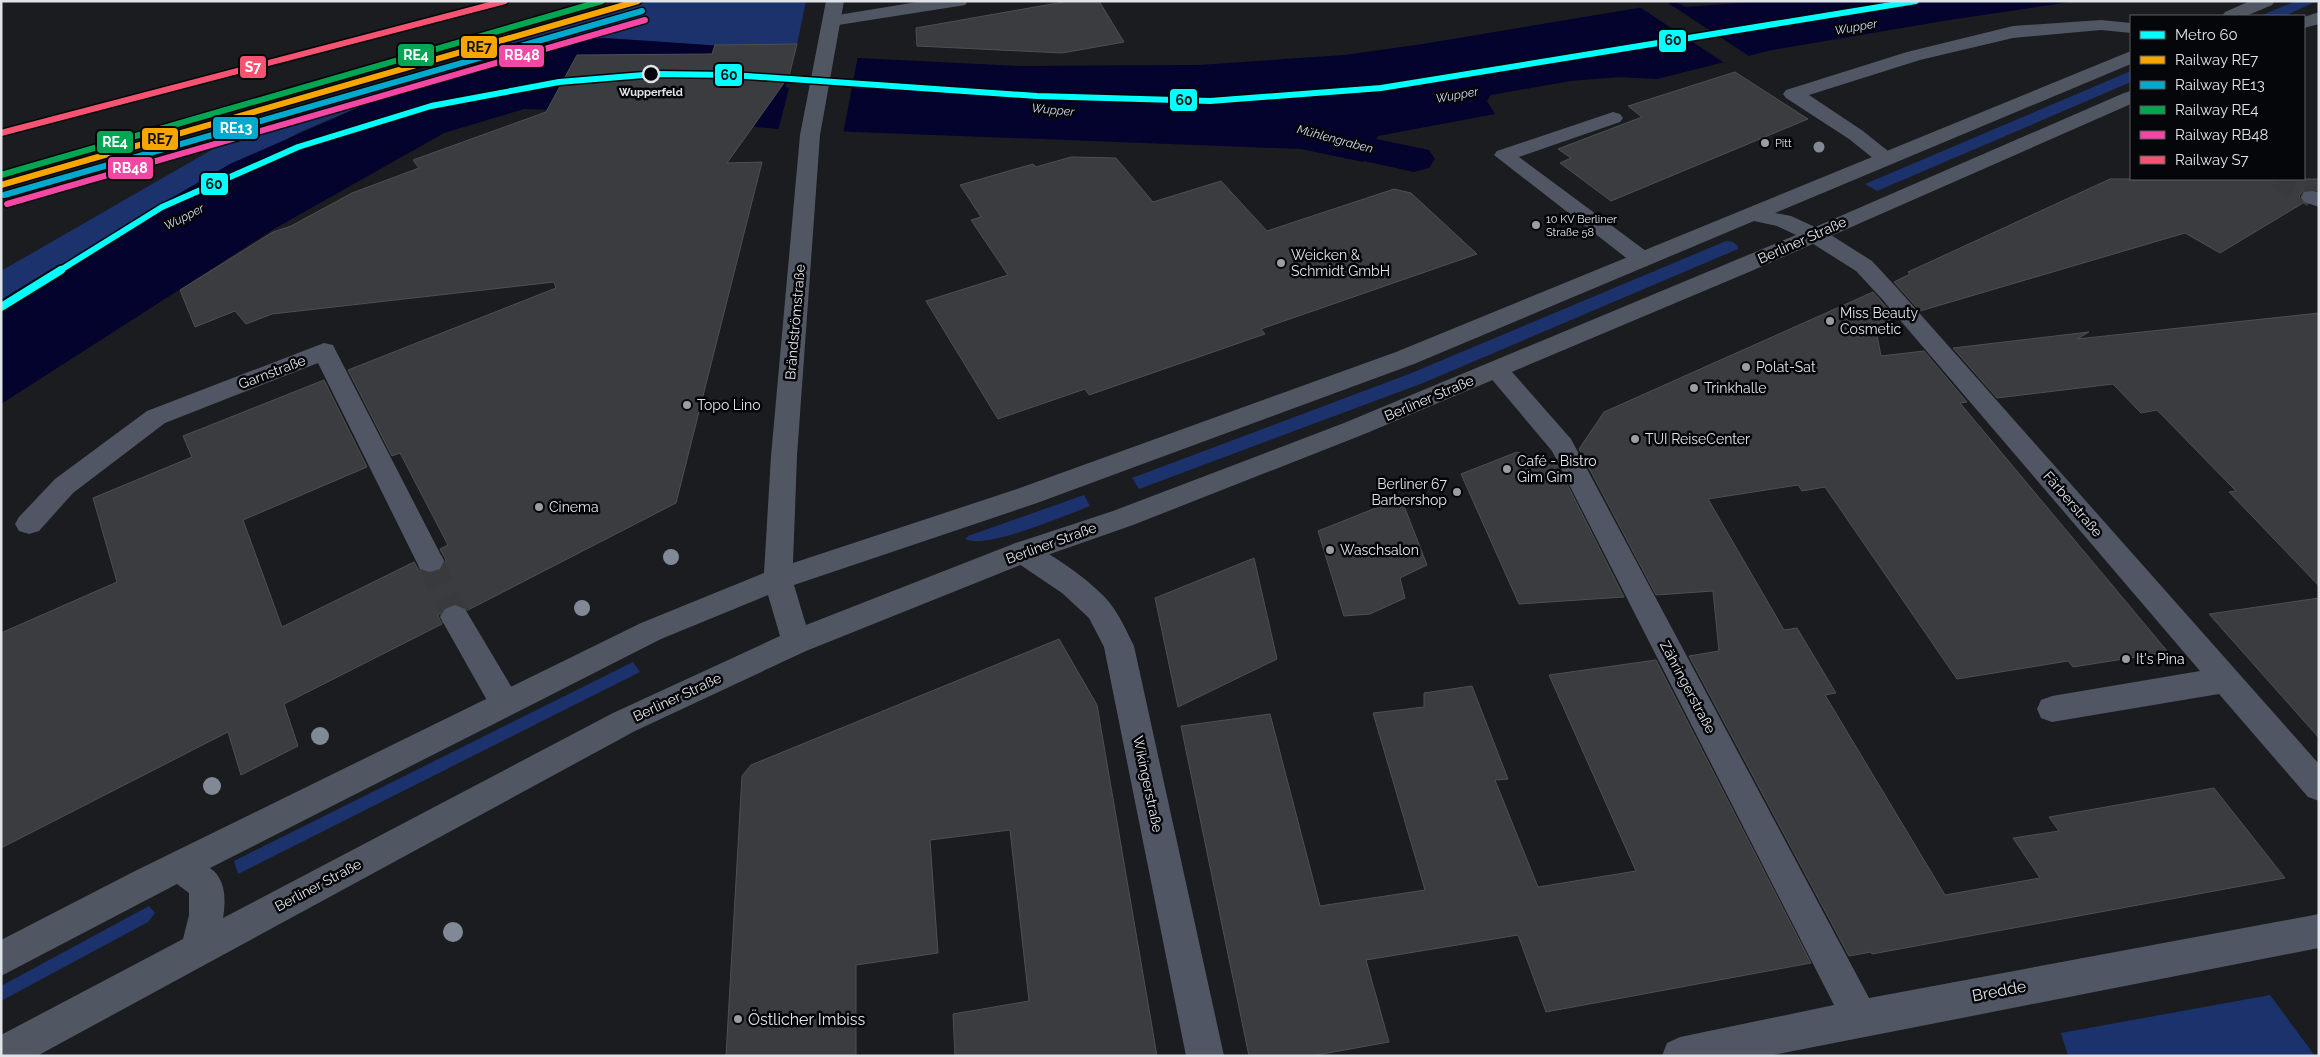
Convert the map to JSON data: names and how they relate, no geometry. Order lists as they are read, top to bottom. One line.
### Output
{"streets":{"main road":["Berliner Straße","Brändströmstraße"],"street":["Garnstraße","Färberstraße","Zähringerstraße","Wikingerstraße","Bredde"]},"crossings":[["Berliner Straße","Brändströmstraße"],["Berliner Straße","Färberstraße"],["Berliner Straße","Zähringerstraße"],["Berliner Straße","Wikingerstraße"],["Zähringerstraße","Bredde"]],"water":["Wupper","Mühlengraben"],"places":["Wupperfeld","Pitt","10 KV Berliner Straße 58","Weicken & Schmidt GmbH","Miss Beauty Cosmetic","Polat-Sat","Trinkhalle","Topo Lino","TUI ReiseCenter","Café - Bistro Gim Gim","Berliner 67 Barbershop","Cinema","Waschsalon","It's Pina","Östlicher Imbiss"],"lines":["metro line 60","rail line RE7","rail line RE4","rail line S7","rail line RE13","rail line RB48"],"legend":["Metro 60","Railway RE7","Railway RE13","Railway RE4","Railway RB48","Railway S7"]}
